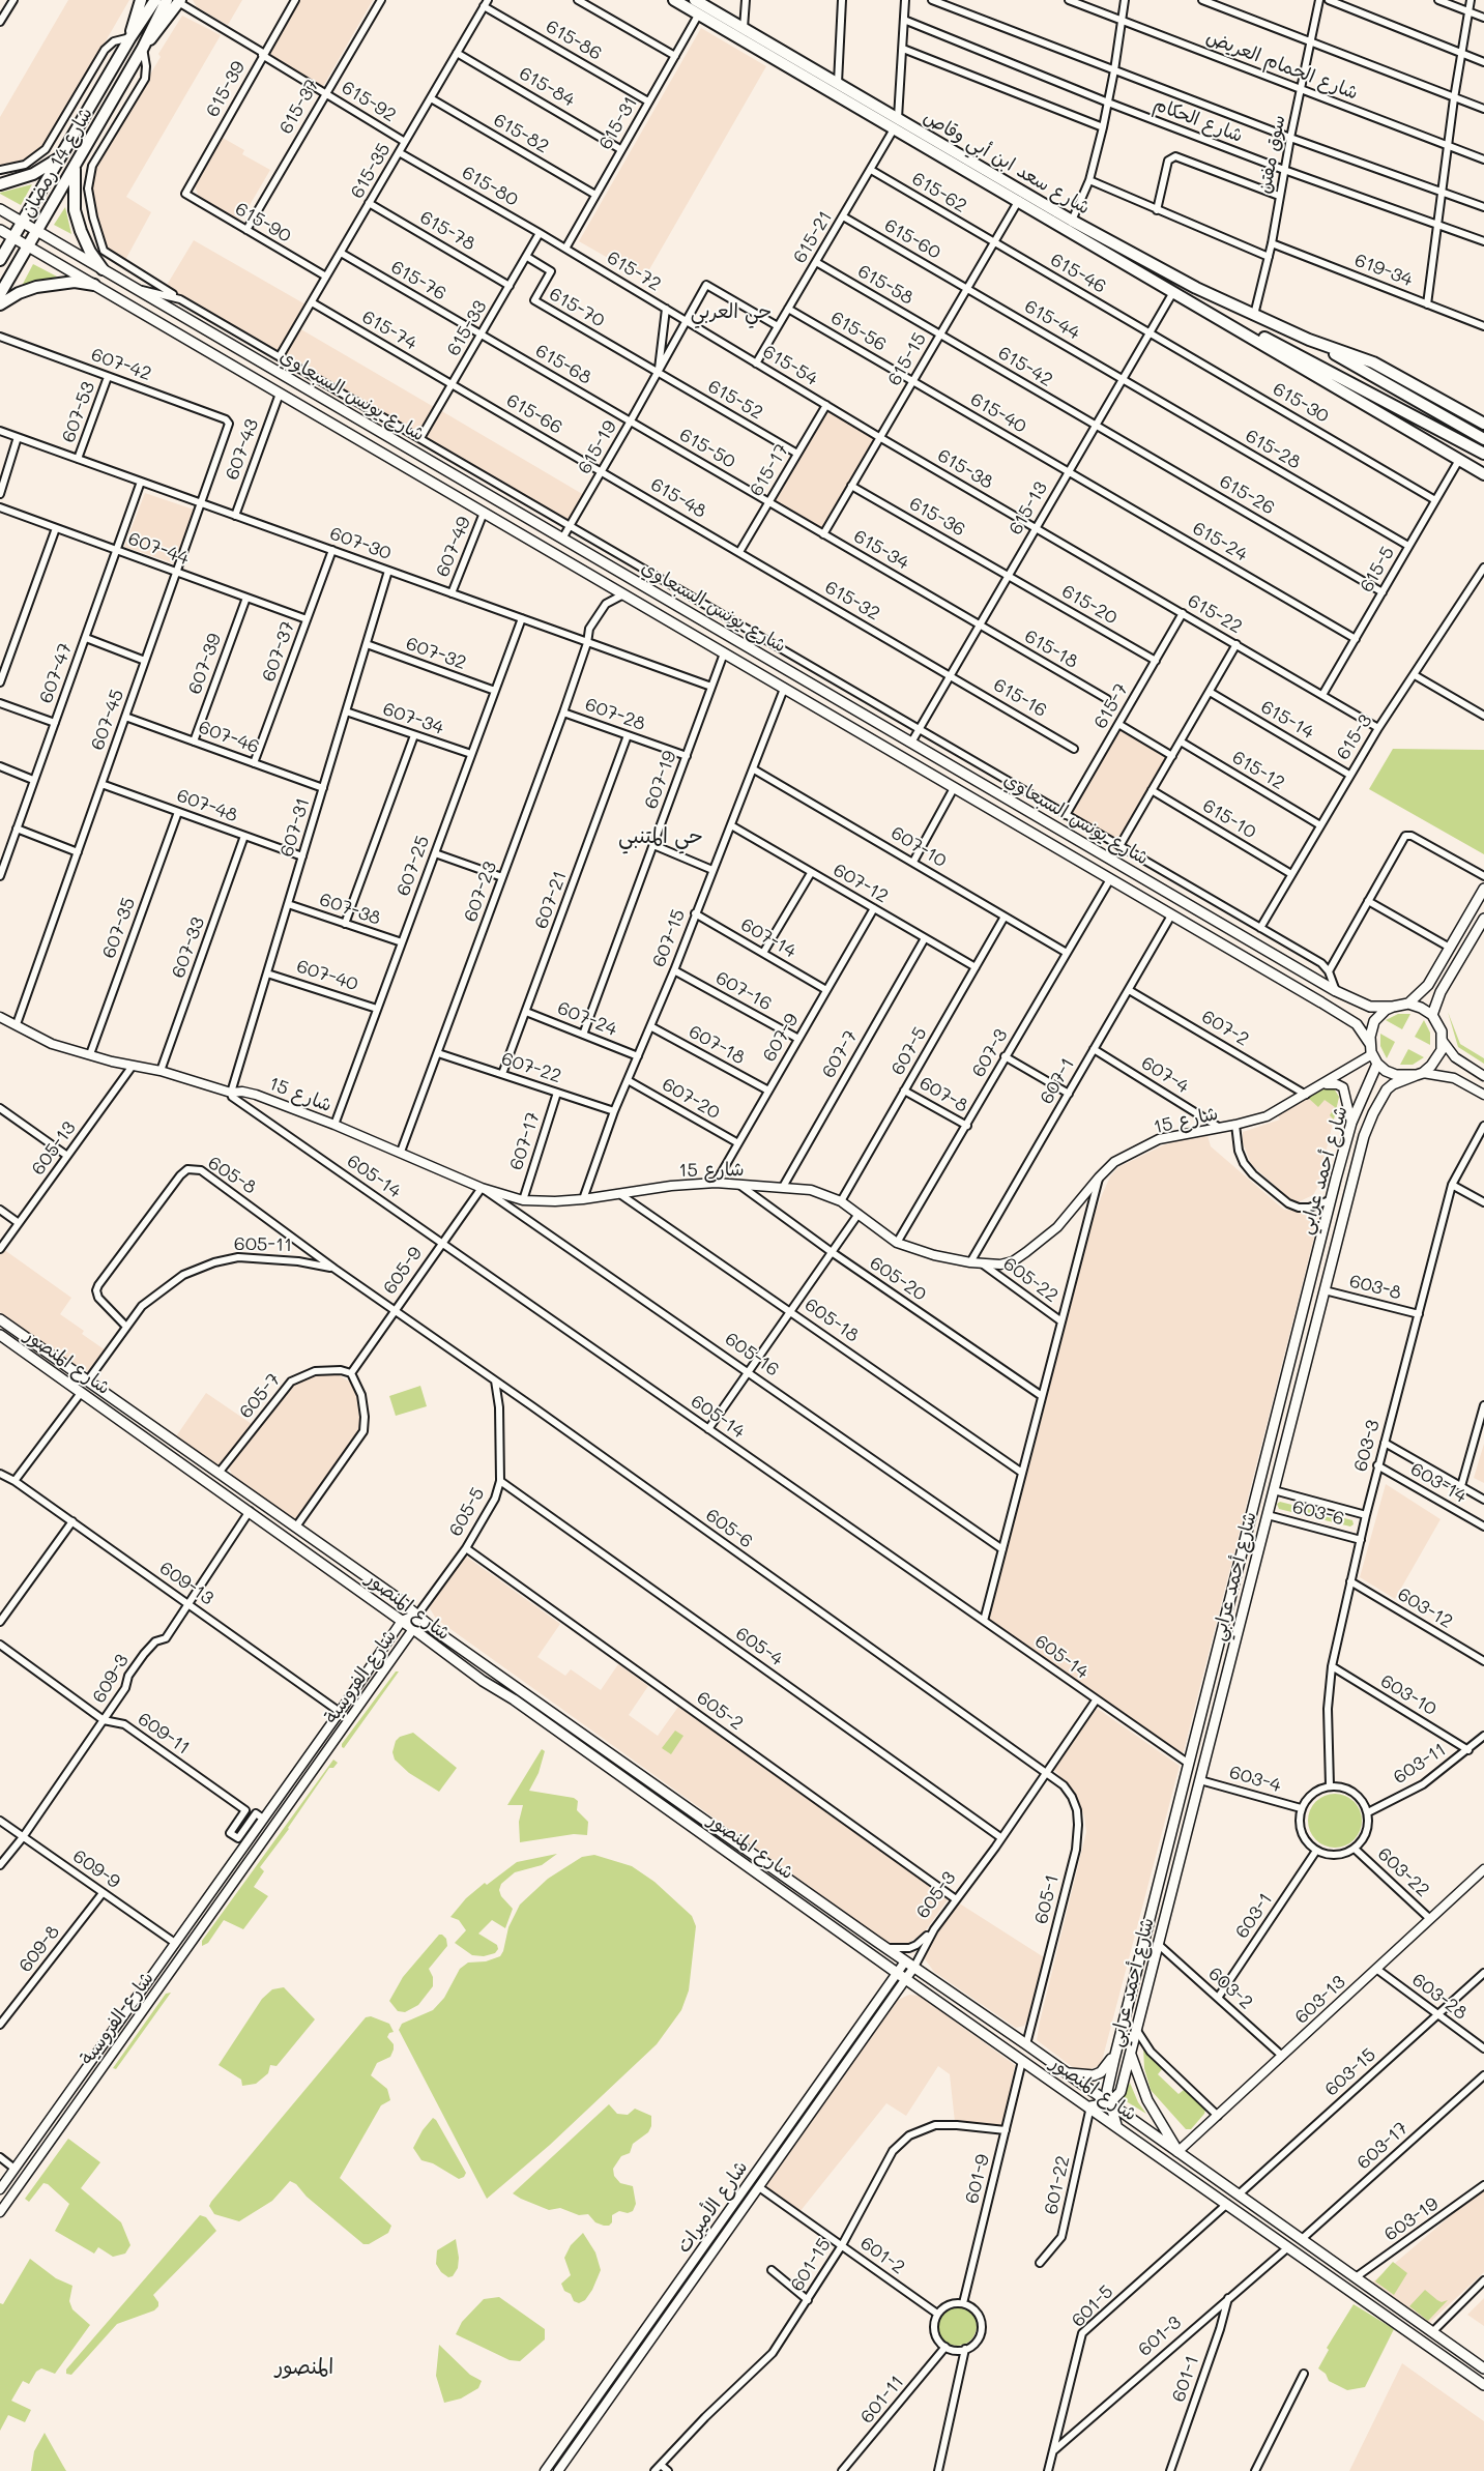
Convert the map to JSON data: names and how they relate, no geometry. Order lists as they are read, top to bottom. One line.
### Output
{"streets":{"main road":["شارع 14 رمضان","شارع سعد ابن أبي وقاص","شارع يونس السبعاوي","شارع أحمد عرابي","شارع المنصور"],"street":["615-86","شارع الحمام العريض","615-84","615-39","615-92","615-37","شارع الحكام","615-31","615-82","سوق مفتن","615-35","615-80","615-62","615-90","615-78","615-21","615-60","619-34","615-72","615-46","615-76","615-58","615-70","615-44","615-33","615-74","615-56","615-15","607-42","615-68","615-54","615-42","615-52","615-30","607-53","615-40","615-66","615-19","615-50","607-43","615-28","615-38","615-17","615-26","615-48","615-13","615-36","615-24","607-30","607-49","607-44","615-34","615-5","615-32","615-20","615-22","615-18","607-37","607-32","607-39","607-47","615-16","615-7","607-28","607-34","607-45","615-14","607-46","615-3","615-12","607-19","607-48","615-10","607-31","607-10","607-25","607-12","607-23","607-21","607-38","607-35","607-15","607-14","607-33","607-40","607-16","607-24","607-2","607-9","607-18","607-5","607-3","607-7","607-22","607-4","607-1","شارع 15","607-8","607-20","607-17","605-13","605-8","605-14","605-11","605-9","605-20","605-22","603-8","605-18","605-16","605-7","603-3","603-14","605-5","603-6","605-6","609-13","603-12","605-4","شارع الفروسية","609-3","603-10","605-2","609-11","603-11","603-4","609-9","603-22","605-3","605-1","603-1","609-8","603-2","603-28","603-13","603-15","603-17","601-9","601-22","شارع الأميرات","603-19","601-2","601-15","601-5","601-3","601-1","601-11"]},"crossings":[["615-86","615-31"],["615-86","615-35"],["شارع الحمام العريض","سوق مفتن"],["615-84","615-31"],["615-84","615-35"],["615-39","615-92"],["615-39","615-90"],["615-92","615-37"],["615-92","شارع 14 رمضان"],["615-92","615-35"],["615-37","615-90"],["شارع الحكام","سوق مفتن"],["615-31","615-82"],["615-31","شارع سعد ابن أبي وقاص"],["615-31","615-80"],["615-31","615-72"],["615-82","615-35"],["سوق مفتن","شارع سعد ابن أبي وقاص"],["سوق مفتن","619-34"],["شارع 14 رمضان","شارع يونس السبعاوي"],["شارع سعد ابن أبي وقاص","615-21"],["شارع سعد ابن أبي وقاص","615-15"],["شارع سعد ابن أبي وقاص","615-13"],["615-35","615-80"],["615-35","615-90"],["615-35","615-78"],["615-35","615-76"],["615-35","615-74"],["615-80","615-72"],["615-80","615-33"],["615-62","615-21"],["615-62","615-46"],["615-62","615-15"],["615-78","615-33"],["615-21","615-60"],["615-21","615-58"],["615-21","615-56"],["615-21","615-54"],["615-21","615-19"],["615-60","615-44"],["615-60","615-15"],["615-72","615-54"],["615-72","615-19"],["615-46","615-15"],["615-46","615-30"],["615-46","615-13"],["615-76","615-33"],["615-76","615-68"],["615-58","615-15"],["615-58","615-42"],["615-70","615-33"],["615-70","615-52"],["615-70","615-19"],["615-44","615-15"],["615-44","615-28"],["615-44","615-13"],["615-33","615-74"],["615-33","615-68"],["615-33","615-66"],["615-74","615-66"],["615-56","615-15"],["615-56","615-40"],["615-15","615-54"],["615-15","615-42"],["615-15","615-40"],["615-15","615-38"],["615-15","615-36"],["615-15","615-34"],["607-42","607-53"],["607-42","607-45"],["615-68","615-19"],["615-68","615-50"],["615-54","615-19"],["615-54","615-38"],["615-54","615-17"],["615-42","615-26"],["615-42","615-13"],["شارع يونس السبعاوي","615-19"],["شارع يونس السبعاوي","607-43"],["شارع يونس السبعاوي","615-13"],["شارع يونس السبعاوي","607-49"],["شارع يونس السبعاوي","607-19"],["شارع يونس السبعاوي","607-23"],["شارع يونس السبعاوي","607-15"],["شارع يونس السبعاوي","607-3"],["شارع يونس السبعاوي","607-1"],["شارع يونس السبعاوي","شارع 15"],["شارع يونس السبعاوي","شارع أحمد عرابي"],["615-52","615-19"],["615-52","615-17"],["615-30","615-13"],["615-30","615-5"],["607-53","607-30"],["615-40","615-13"],["615-40","615-24"],["615-66","615-19"],["615-66","615-48"],["615-19","615-50"],["615-19","615-48"],["615-50","615-17"],["615-50","615-34"],["607-43","607-30"],["615-28","615-13"],["615-28","615-5"],["615-38","615-13"],["615-38","615-22"],["615-17","615-48"],["615-17","615-34"],["615-17","615-32"],["615-26","615-13"],["615-26","615-5"],["615-48","615-32"],["615-13","615-36"],["615-13","615-24"],["615-13","615-34"],["615-13","615-32"],["615-13","615-20"],["615-13","615-22"],["615-13","615-18"],["615-13","615-16"],["615-36","615-20"],["615-24","615-5"],["607-30","607-49"],["607-30","607-37"],["607-30","607-47"],["607-30","607-45"],["607-30","607-19"],["607-30","607-31"],["607-30","607-25"],["607-30","607-23"],["607-44","607-37"],["607-44","607-39"],["607-44","607-47"],["607-44","607-45"],["615-34","615-18"],["615-5","615-22"],["615-32","615-16"],["615-20","615-7"],["615-22","615-7"],["615-22","615-3"],["607-37","607-46"],["607-32","607-31"],["607-32","607-25"],["607-39","607-46"],["607-28","607-19"],["607-28","607-23"],["607-28","607-21"],["607-34","607-31"],["607-34","607-25"],["607-45","607-46"],["607-45","607-48"],["607-45","شارع 15"],["615-14","615-3"],["607-46","607-31"],["615-3","615-12"],["615-3","615-10"],["607-19","607-24"],["607-48","607-31"],["607-48","607-35"],["607-48","607-33"],["607-31","607-38"],["607-31","607-40"],["607-31","شارع 15"],["607-31","605-14"],["607-10","607-15"],["607-10","607-5"],["607-10","607-3"],["607-25","607-38"],["607-25","607-40"],["607-25","شارع 15"],["607-12","607-15"],["607-12","607-9"],["607-12","607-5"],["607-12","607-7"],["607-23","607-22"],["607-23","شارع 15"],["607-21","607-24"],["607-21","607-22"],["607-35","شارع 15"],["607-15","607-14"],["607-15","607-16"],["607-15","607-24"],["607-15","607-18"],["607-15","607-22"],["607-15","شارع 15"],["607-15","607-20"],["607-14","607-9"],["607-33","شارع 15"],["607-16","607-9"],["607-2","607-1"],["607-2","شارع 15"],["607-9","607-18"],["607-9","شارع 15"],["607-9","607-20"],["607-5","شارع 15"],["607-5","607-8"],["607-3","شارع 15"],["607-3","607-8"],["607-7","شارع 15"],["607-22","607-17"],["607-4","607-1"],["607-4","شارع 15"],["607-1","شارع 15"],["شارع 15","607-17"],["شارع 15","605-13"],["شارع 15","شارع أحمد عرابي"],["شارع 15","605-14"],["شارع 15","605-9"],["شارع 15","605-20"],["شارع 15","605-22"],["شارع 15","605-18"],["شارع 15","605-16"],["شارع أحمد عرابي","605-14"],["شارع أحمد عرابي","603-8"],["شارع أحمد عرابي","شارع المنصور"],["شارع أحمد عرابي","603-6"],["شارع أحمد عرابي","603-4"],["شارع أحمد عرابي","603-2"],["605-8","605-11"],["605-8","605-9"],["605-8","605-6"],["605-14","605-9"],["605-14","605-3"],["605-11","شارع المنصور"],["605-9","605-16"],["605-9","605-7"],["605-9","605-6"],["603-8","603-3"],["شارع المنصور","605-7"],["شارع المنصور","605-5"],["شارع المنصور","شارع الفروسية"],["شارع المنصور","609-3"],["شارع المنصور","605-3"],["شارع المنصور","605-1"],["شارع المنصور","603-13"],["شارع المنصور","603-15"],["شارع المنصور","603-17"],["شارع المنصور","601-9"],["شارع المنصور","601-22"],["شارع المنصور","شارع الأميرات"],["شارع المنصور","603-19"],["شارع المنصور","601-5"],["شارع المنصور","601-3"],["603-3","603-14"],["603-3","603-6"],["603-3","603-12"],["603-3","603-10"],["603-3","603-11"],["603-3","603-4"],["603-3","603-22"],["603-3","603-1"],["605-5","605-6"],["605-5","605-4"],["605-5","شارع الفروسية"],["605-5","605-2"],["605-6","605-3"],["605-6","605-1"],["609-13","شارع الفروسية"],["609-13","609-3"],["605-4","605-3"],["شارع الفروسية","609-11"],["شارع الفروسية","609-9"],["609-3","609-11"],["609-3","609-9"],["603-10","603-11"],["605-2","605-3"],["603-11","603-4"],["603-11","603-22"],["603-11","603-1"],["603-4","603-22"],["603-4","603-1"],["609-9","609-8"],["603-22","603-1"],["603-22","603-13"],["605-3","605-1"],["605-3","شارع الأميرات"],["603-1","603-2"],["603-2","603-13"],["603-28","603-13"],["603-28","603-15"],["601-9","601-2"],["601-9","601-15"],["601-9","601-11"],["شارع الأميرات","601-2"],["601-2","601-15"],["601-2","601-11"],["601-5","601-3"],["601-3","601-1"]],"districts":["حي العربي","حي المتنبي","المنصور"]}
